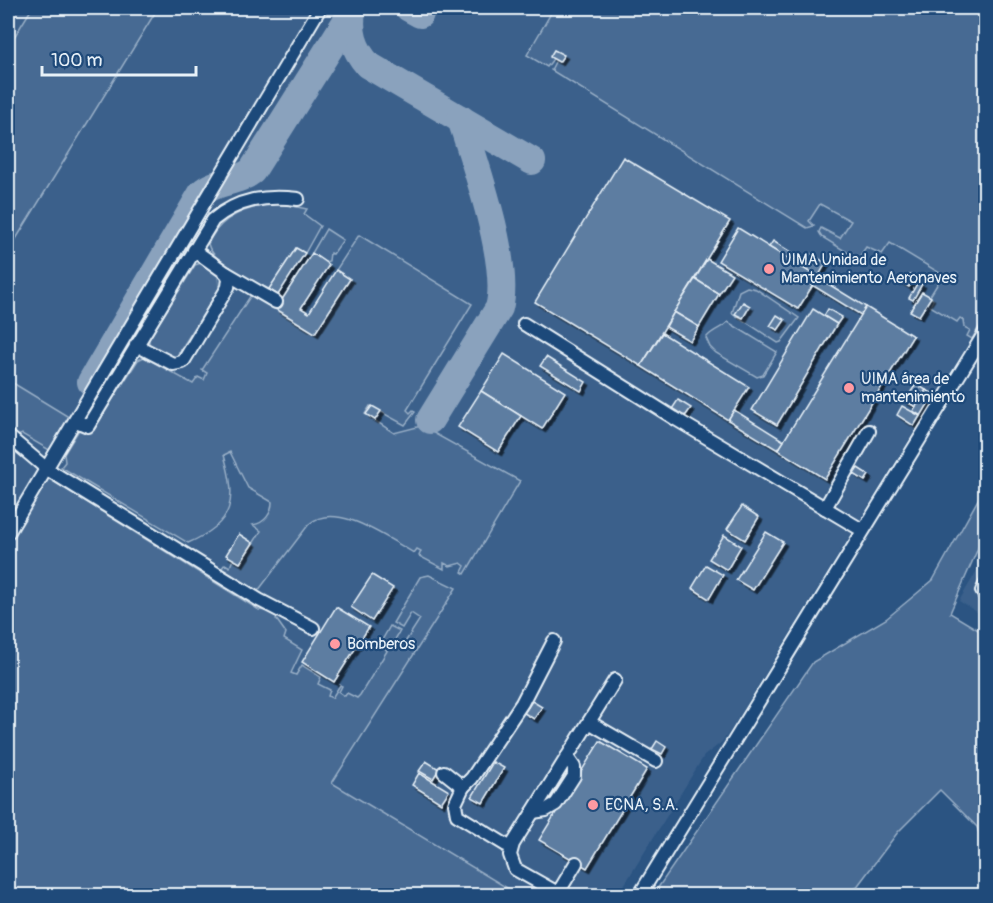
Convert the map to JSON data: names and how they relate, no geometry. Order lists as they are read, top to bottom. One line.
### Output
{"places":["UIMA Unidad de Mantenimiento Aeronaves","UIMA área de mantenimiento","Bomberos","ECNA, S.A."],"scale_bar":"100 m"}
